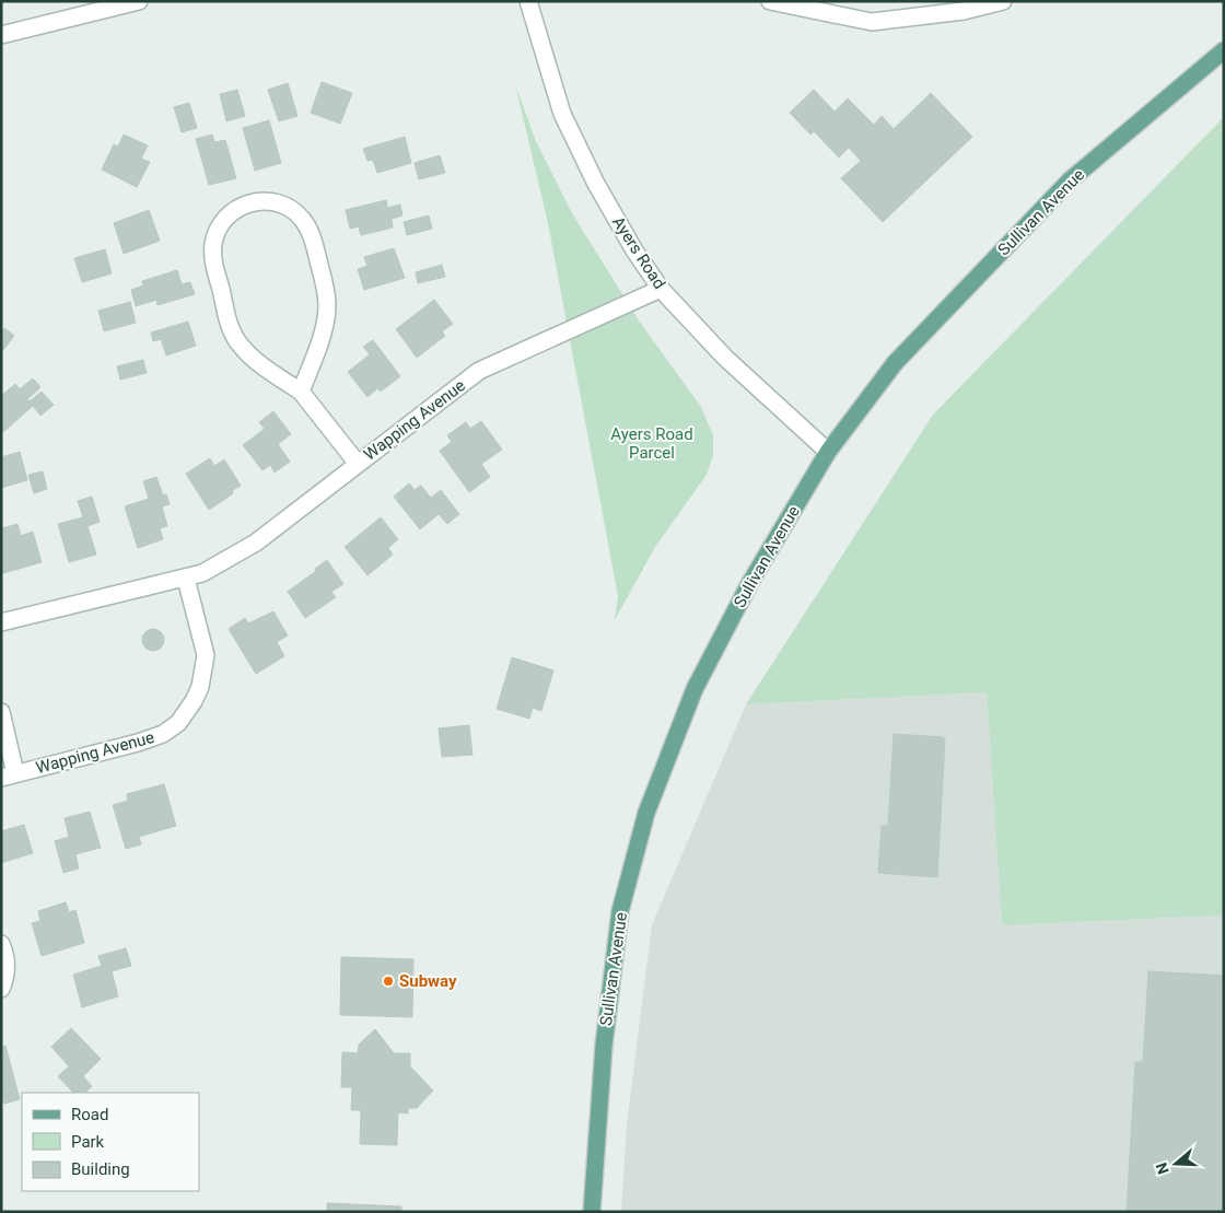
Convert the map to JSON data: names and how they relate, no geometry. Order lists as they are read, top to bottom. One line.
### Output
{"streets":{"main road":["Sullivan Avenue"],"street":["Ayers Road","Wapping Avenue"]},"crossings":[["Sullivan Avenue","Ayers Road"],["Ayers Road","Wapping Avenue"]],"parks":["Ayers Road Parcel"],"places":["Subway"],"legend":["Road","Park","Building"],"north":"left"}
